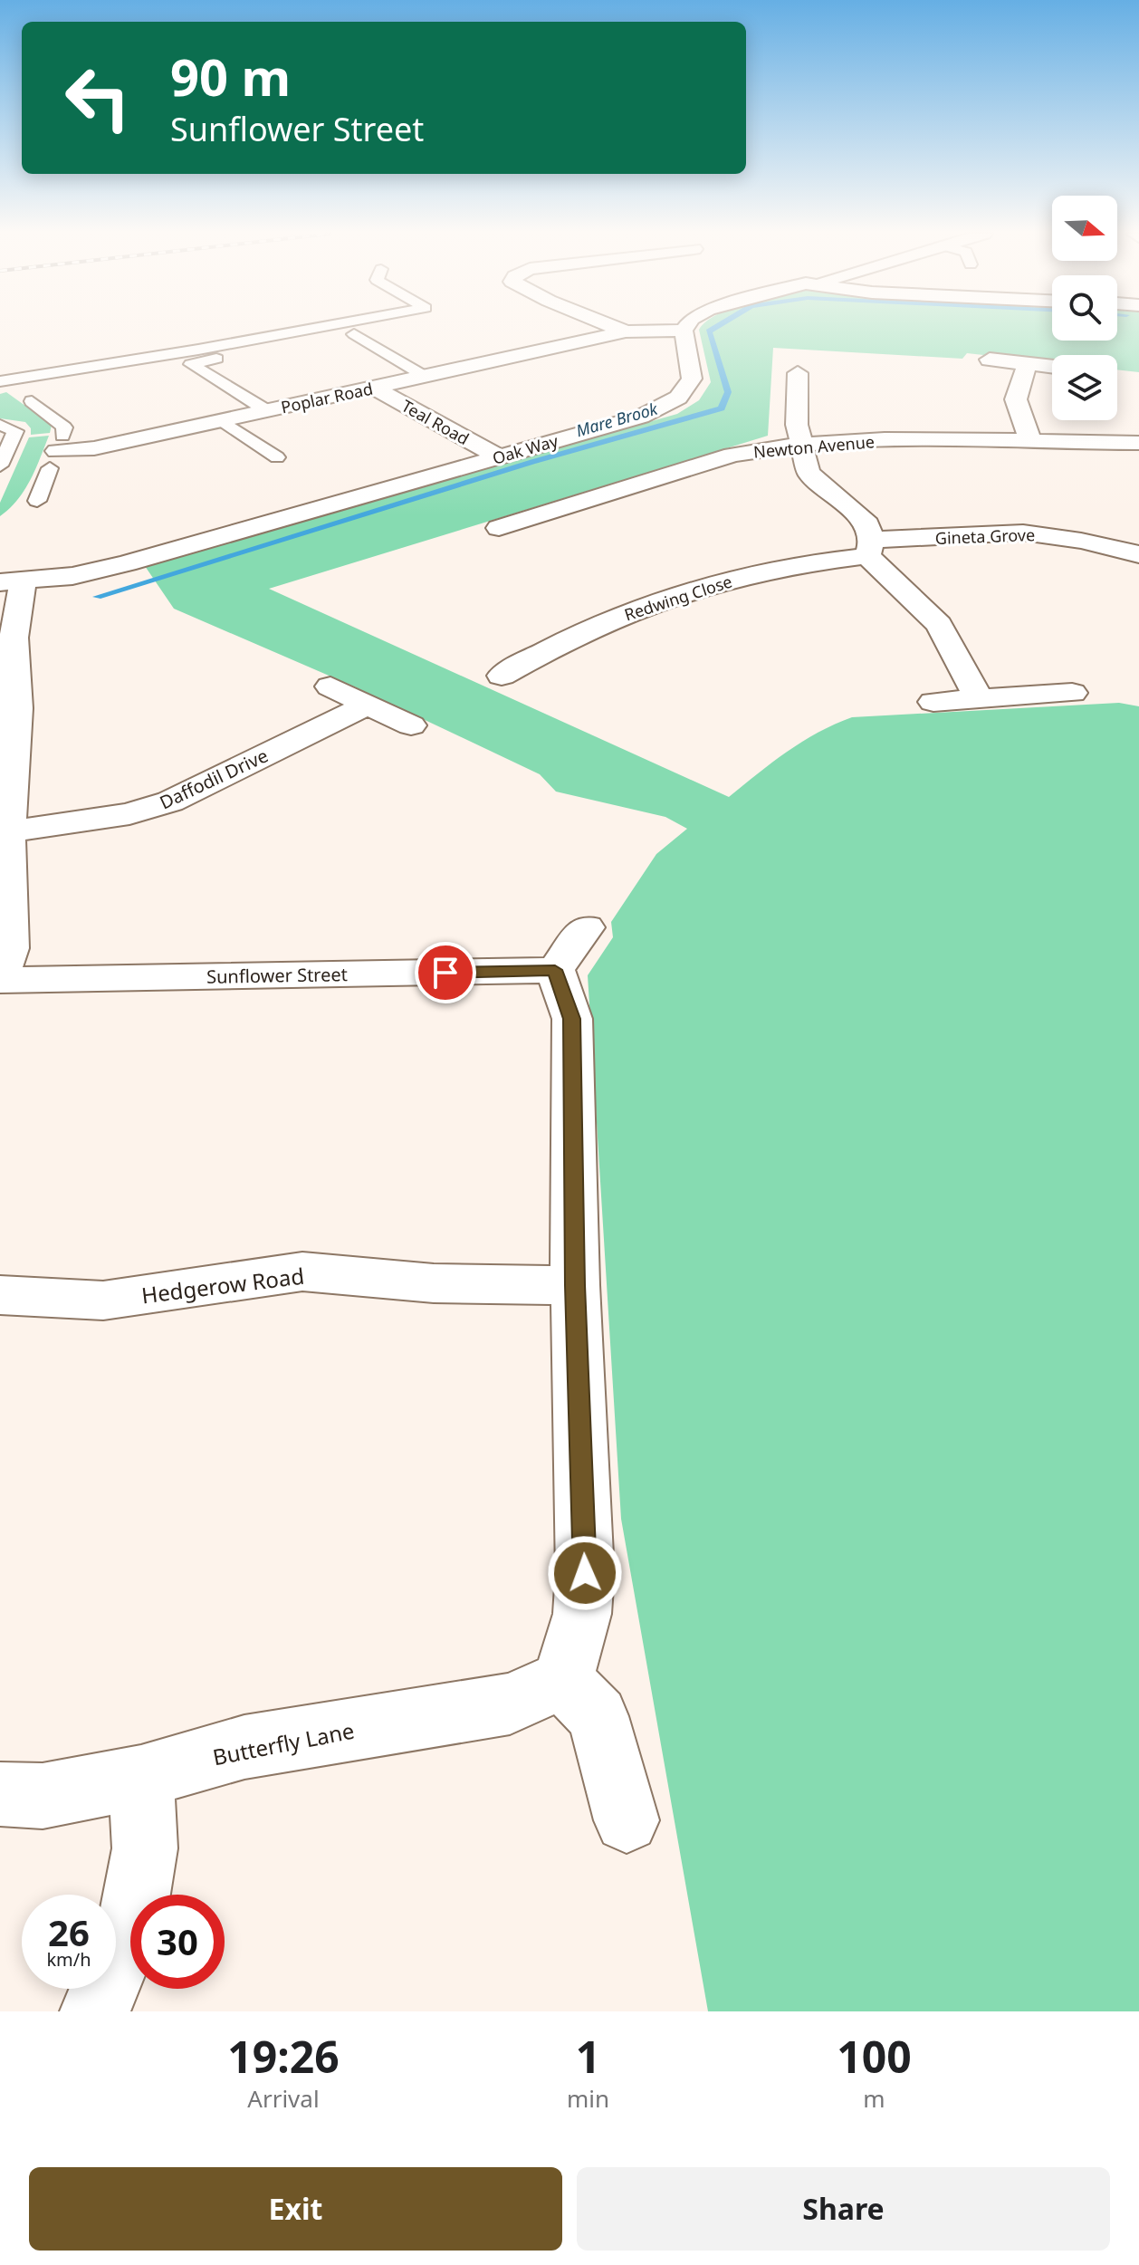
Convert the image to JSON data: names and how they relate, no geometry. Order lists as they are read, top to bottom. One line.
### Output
{"streets":{"street":["Poplar Road","Teal Road","Newton Avenue","Oak Way","Gineta Grove","Redwing Close","Daffodil Drive","Sunflower Street","Hedgerow Road","Butterfly Lane"]},"crossings":[["Poplar Road","Teal Road"],["Poplar Road","Oak Way"],["Teal Road","Oak Way"],["Gineta Grove","Redwing Close"]],"water":["Mare Brook"],"north":"right","page":{"turn":["90 m","Sunflower Street"],"speed":"26 km/h","limit":"30","eta":["19:26","Arrival","1","min","100","m"],"buttons":["Exit","Share"]}}
